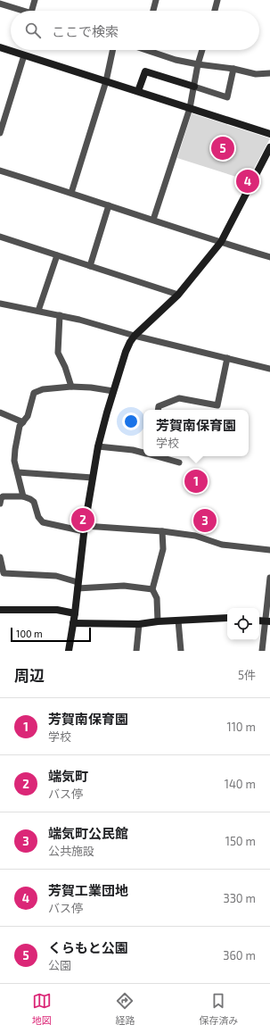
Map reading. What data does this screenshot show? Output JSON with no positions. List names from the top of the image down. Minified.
{"scale_bar":"100 m","page":{"search":"ここで検索","pins":["5","4","1","2","3"],"popup":["芳賀南保育園","学校"],"scale":"100 m","heading":["周辺","5件"],"list":[{"mark":"1","name":"芳賀南保育園","note":"学校","value":"110 m"},{"mark":"2","name":"端気町","note":"バス停","value":"140 m"},{"mark":"3","name":"端気町公民館","note":"公共施設","value":"150 m"},{"mark":"4","name":"芳賀工業団地","note":"バス停","value":"330 m"},{"mark":"5","name":"くらもと公園","note":"公園","value":"360 m"}],"nav":["地図","経路","保存済み"]}}
